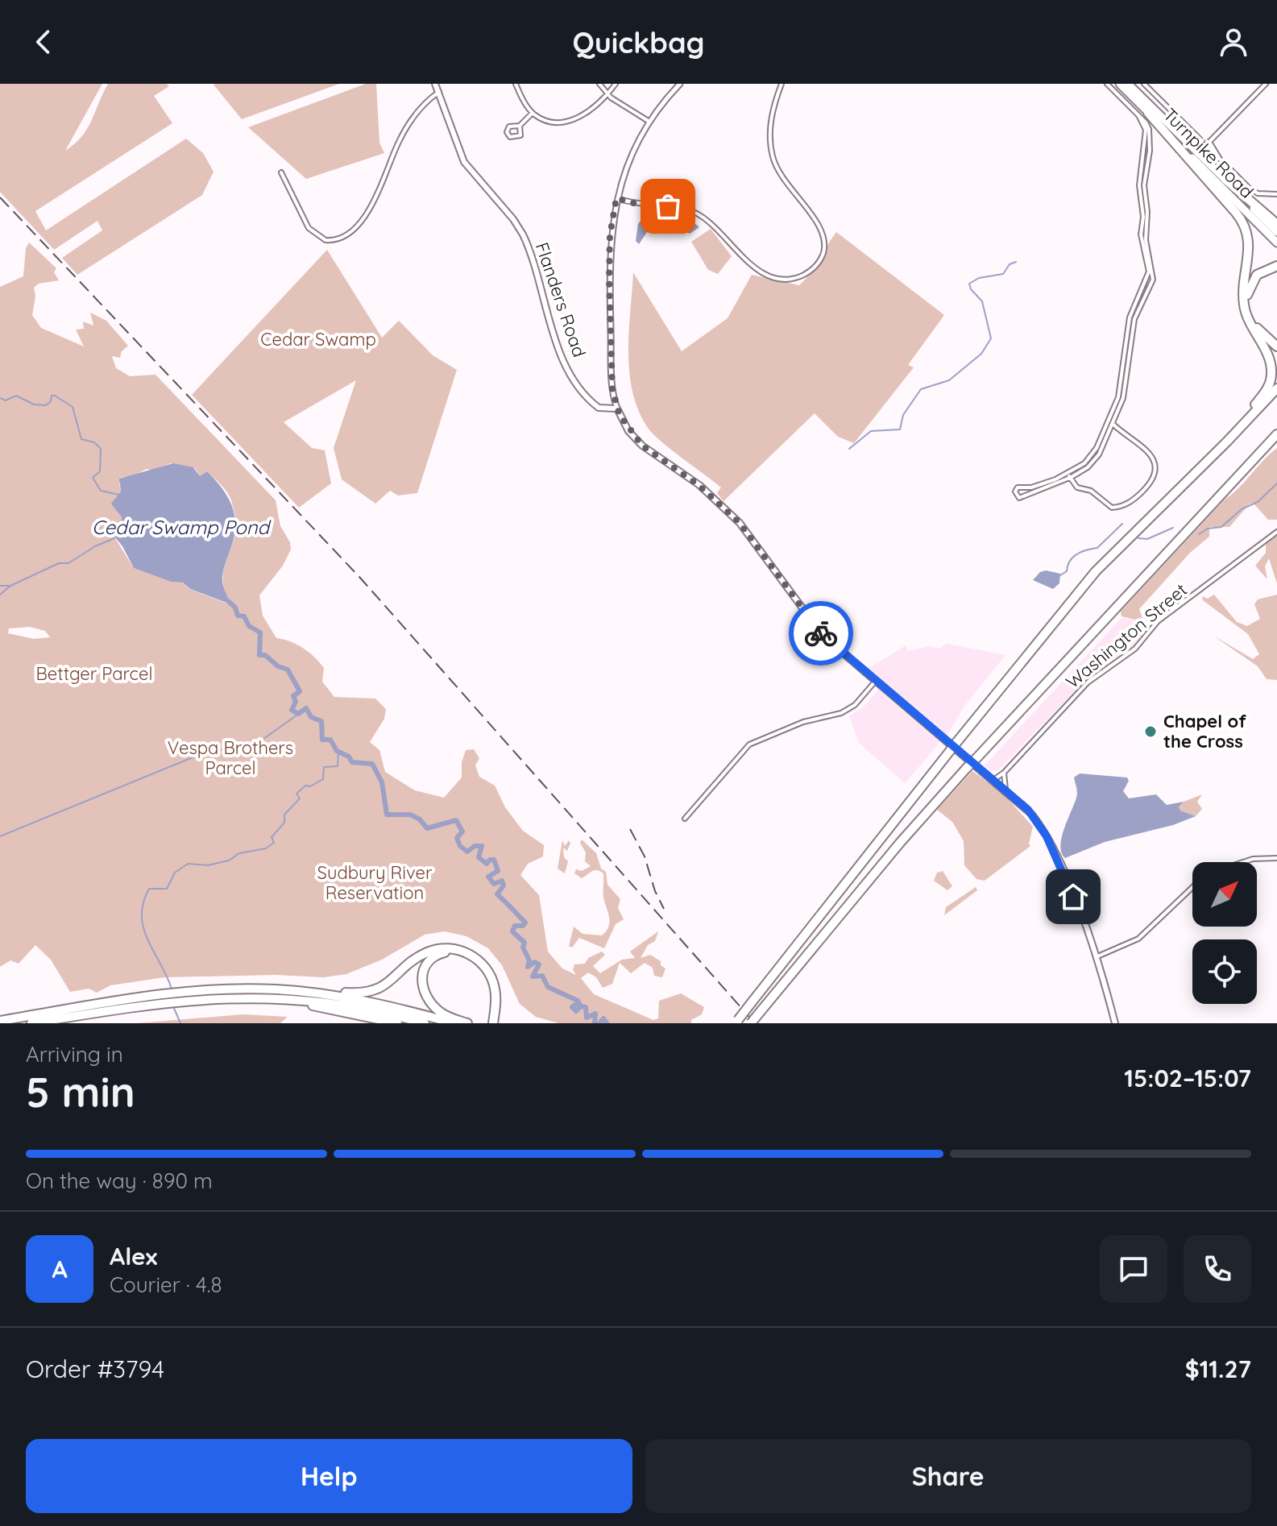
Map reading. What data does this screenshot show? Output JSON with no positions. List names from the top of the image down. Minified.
{"streets":{"highway":["Turnpike Road"],"main road":["Flanders Road"],"street":["Washington Street"]},"water":["Cedar Swamp Pond"],"parks":["Cedar Swamp","Bettger Parcel","Vespa Brothers Parcel","Sudbury River Reservation"],"places":["Chapel of the Cross"],"north":"top right","page":{"header":"Quickbag","heading":["5 min","Arriving in","15:02–15:07"],"panel":["Alex","Courier · 4.8","Order #3794","$11.27"],"bar":"On the way · 890 m","round":"A","buttons":["Help","Share"]}}
